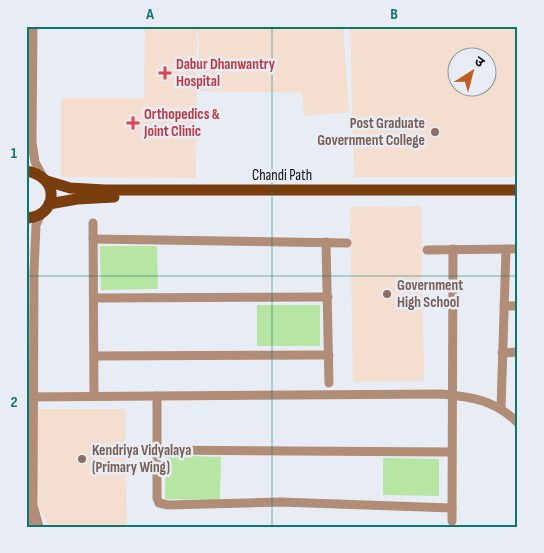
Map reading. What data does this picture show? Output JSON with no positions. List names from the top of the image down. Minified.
{"streets":{"main road":["Chandi Path"]},"places":{"health":["Dabur Dhanwantry Hospital","Orthopedics & Joint Clinic"],"other":["Post Graduate Government College","Government High School","Kendriya Vidyalaya (Primary Wing)"]},"north":"top right","grid":{"columns":["A","B"],"rows":["1","2"]}}
